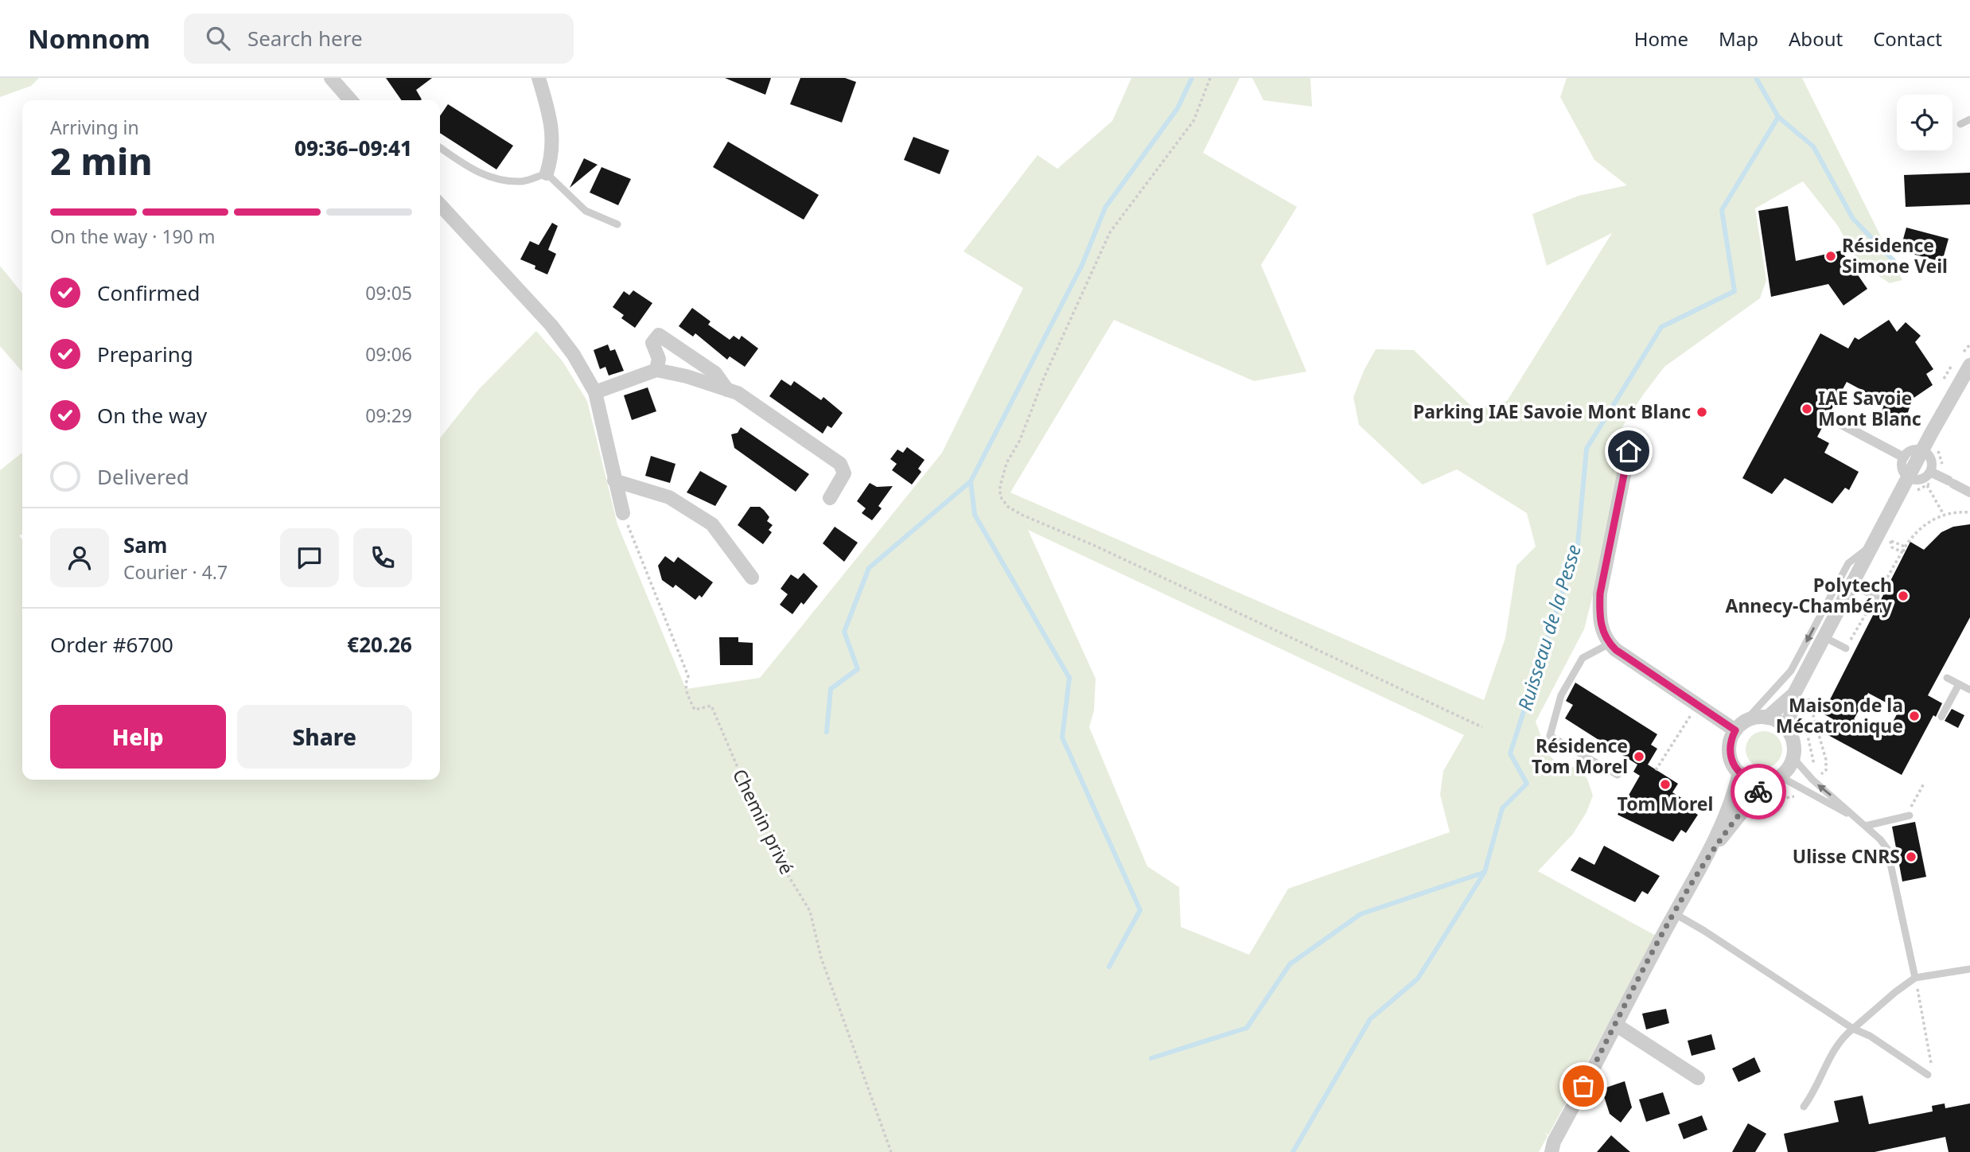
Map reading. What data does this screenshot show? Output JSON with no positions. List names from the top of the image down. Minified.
{"streets":{"path":["Chemin privé"]},"water":["Ruisseau de la Pesse"],"places":["Résidence Simone Veil","IAE Savoie Mont Blanc","Parking IAE Savoie Mont Blanc","Polytech Annecy-Chambéry","Maison de la Mécatronique","Résidence Tom Morel","Tom Morel","Ulisse CNRS"],"page":{"header":"Nomnom","search":"Search here","nav":["Home","Map","About","Contact"],"heading":["2 min","Arriving in","09:36–09:41"],"panel":["Sam","Courier · 4.7","Order #6700","€20.26"],"bar":"On the way · 190 m","list":[["Confirmed","09:05"],["Preparing","09:06"],["On the way","09:29"],"Delivered"],"buttons":["Help","Share"]}}
